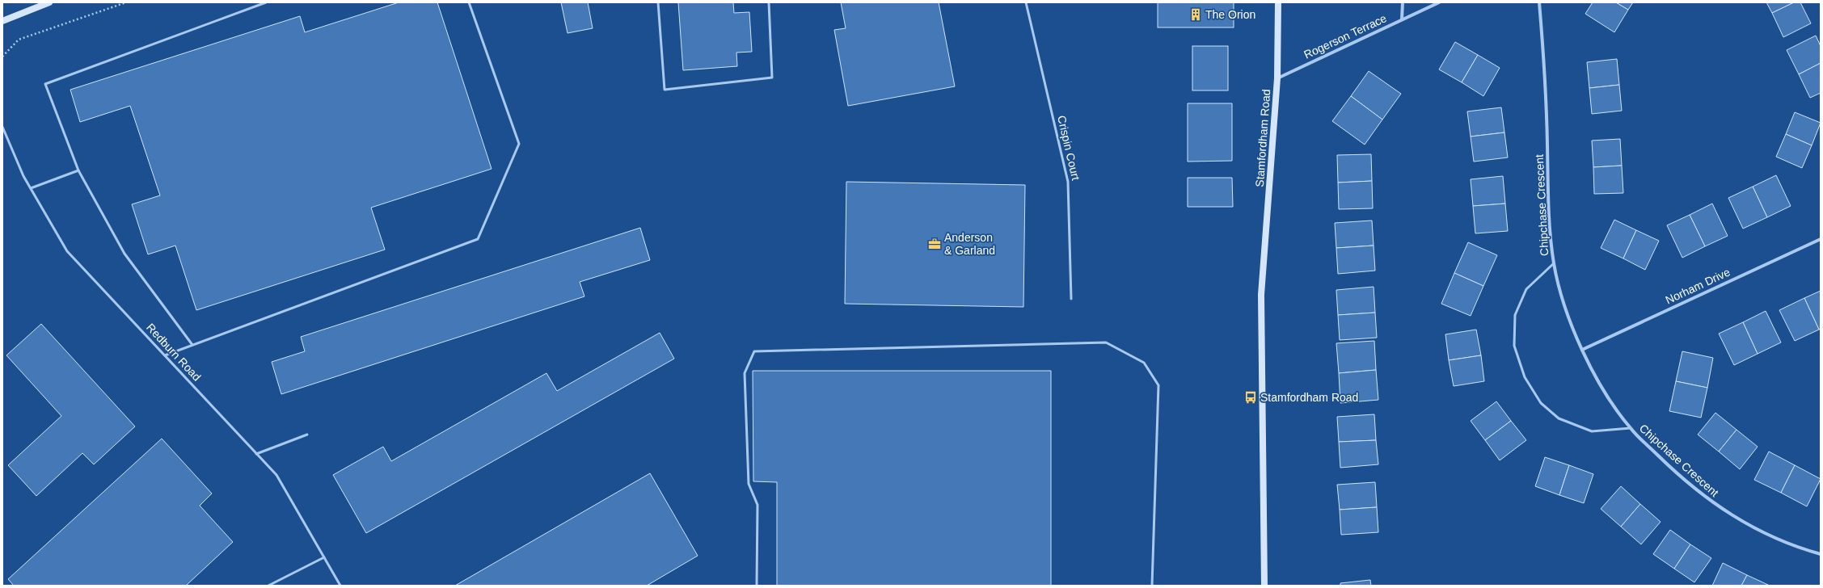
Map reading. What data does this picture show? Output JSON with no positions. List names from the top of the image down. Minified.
{"streets":{"main road":["Stamfordham Road"],"street":["Rogerson Terrace","Chipchase Crescent","Norham Drive"],"lane":["Crispin Court","Redburn Road"]},"crossings":[["Rogerson Terrace","Stamfordham Road"],["Chipchase Crescent","Norham Drive"]],"places":{"building":["The Orion"],"office":["Anderson & Garland"],"bus stop":["Stamfordham Road"]}}
